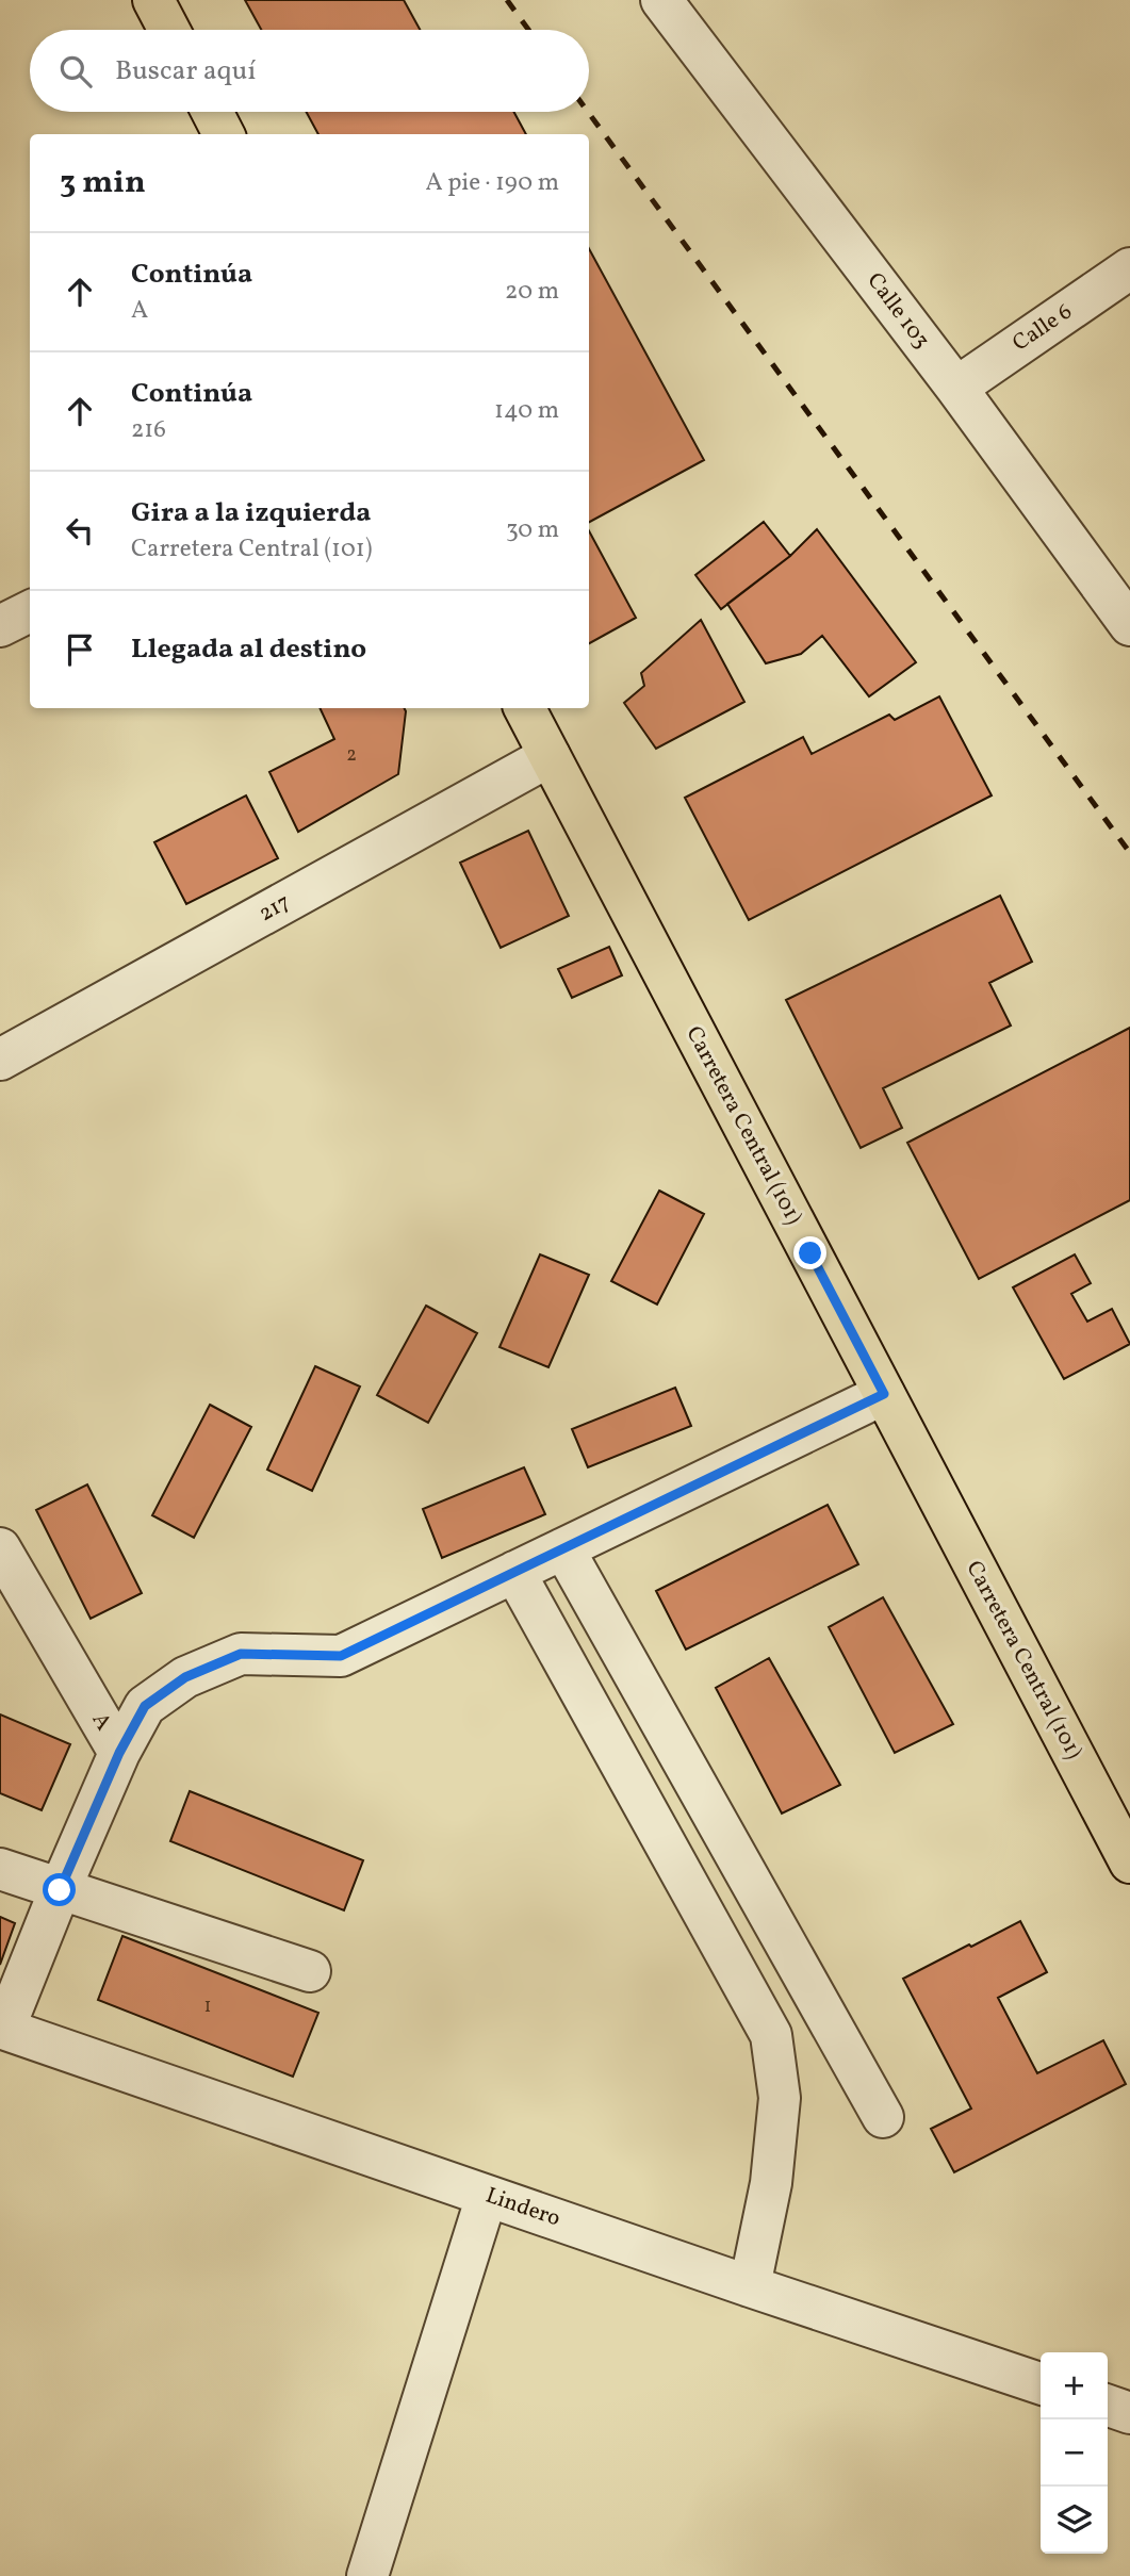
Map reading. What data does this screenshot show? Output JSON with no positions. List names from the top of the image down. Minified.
{"streets":{"main road":["Carretera Central (101)"],"street":["Calle 103","Calle 6","217","A","Lindero"]},"crossings":[["Calle 103","Calle 6"],["217","Carretera Central (101)"],["A","Lindero"]],"house_numbers":["2","1"],"page":{"search":"Buscar aquí","heading":["3 min","A pie · 190 m"],"list":[["Continúa","A","20 m"],["Continúa","216","140 m"],["Gira a la izquierda","Carretera Central (101)","30 m"],"Llegada al destino"],"map_buttons":["+","−"]}}
